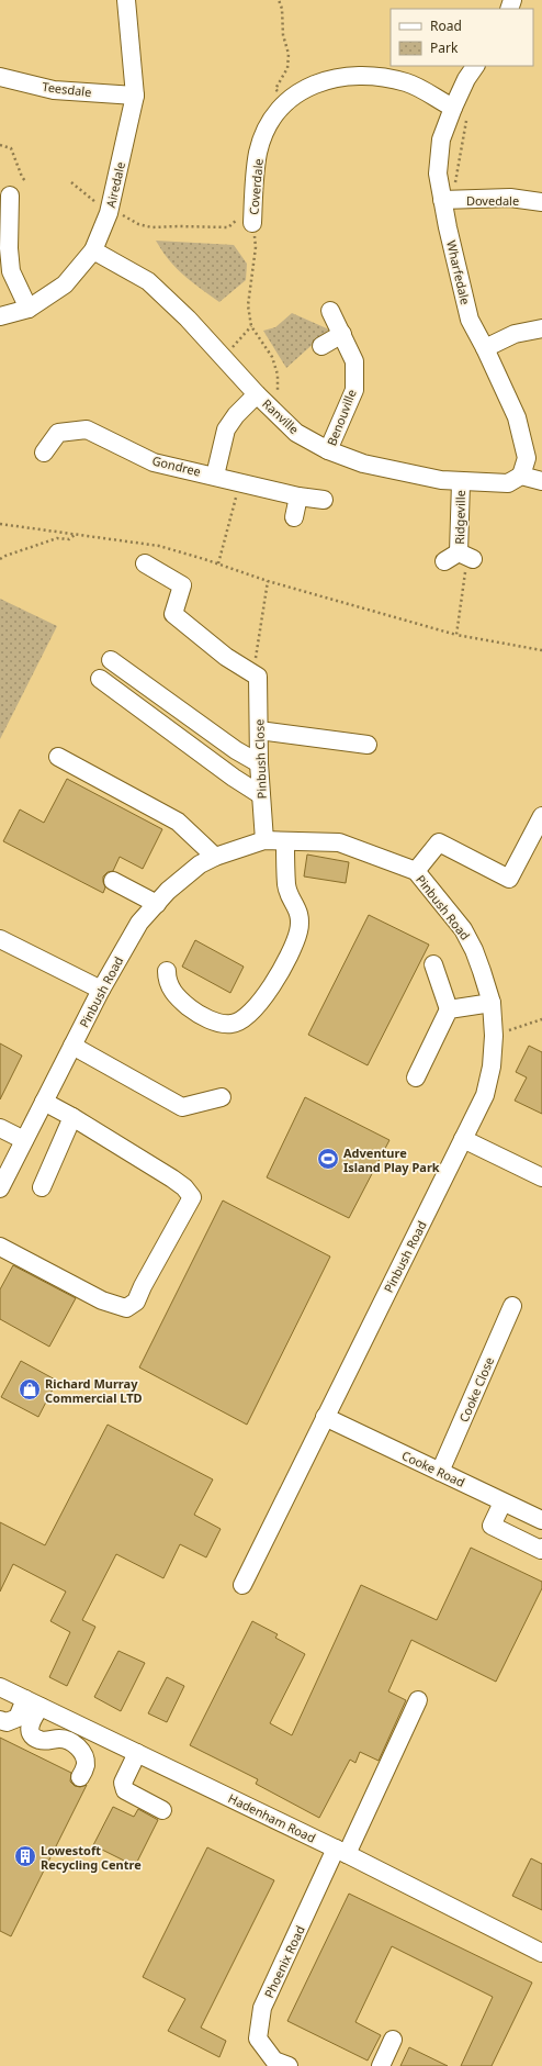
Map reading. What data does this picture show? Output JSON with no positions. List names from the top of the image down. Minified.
{"streets":{"street":["Teesdale","Airedale","Coverdale","Dovedale","Wharfedale","Ranville","Benouville","Gondree","Ridgeville","Pinbush Close","Pinbush Road","Cooke Close","Cooke Road","Hadenham Road","Phoenix Road"]},"crossings":[["Teesdale","Airedale"],["Airedale","Ranville"],["Coverdale","Wharfedale"],["Dovedale","Wharfedale"],["Wharfedale","Ranville"],["Ranville","Benouville"],["Ranville","Ridgeville"],["Pinbush Close","Pinbush Road"],["Pinbush Road","Cooke Road"],["Cooke Close","Cooke Road"],["Hadenham Road","Phoenix Road"]],"places":{"sports":["Adventure Island Play Park"],"shop":["Richard Murray Commercial LTD"],"building":["Lowestoft Recycling Centre"]},"legend":["Road","Park"]}
